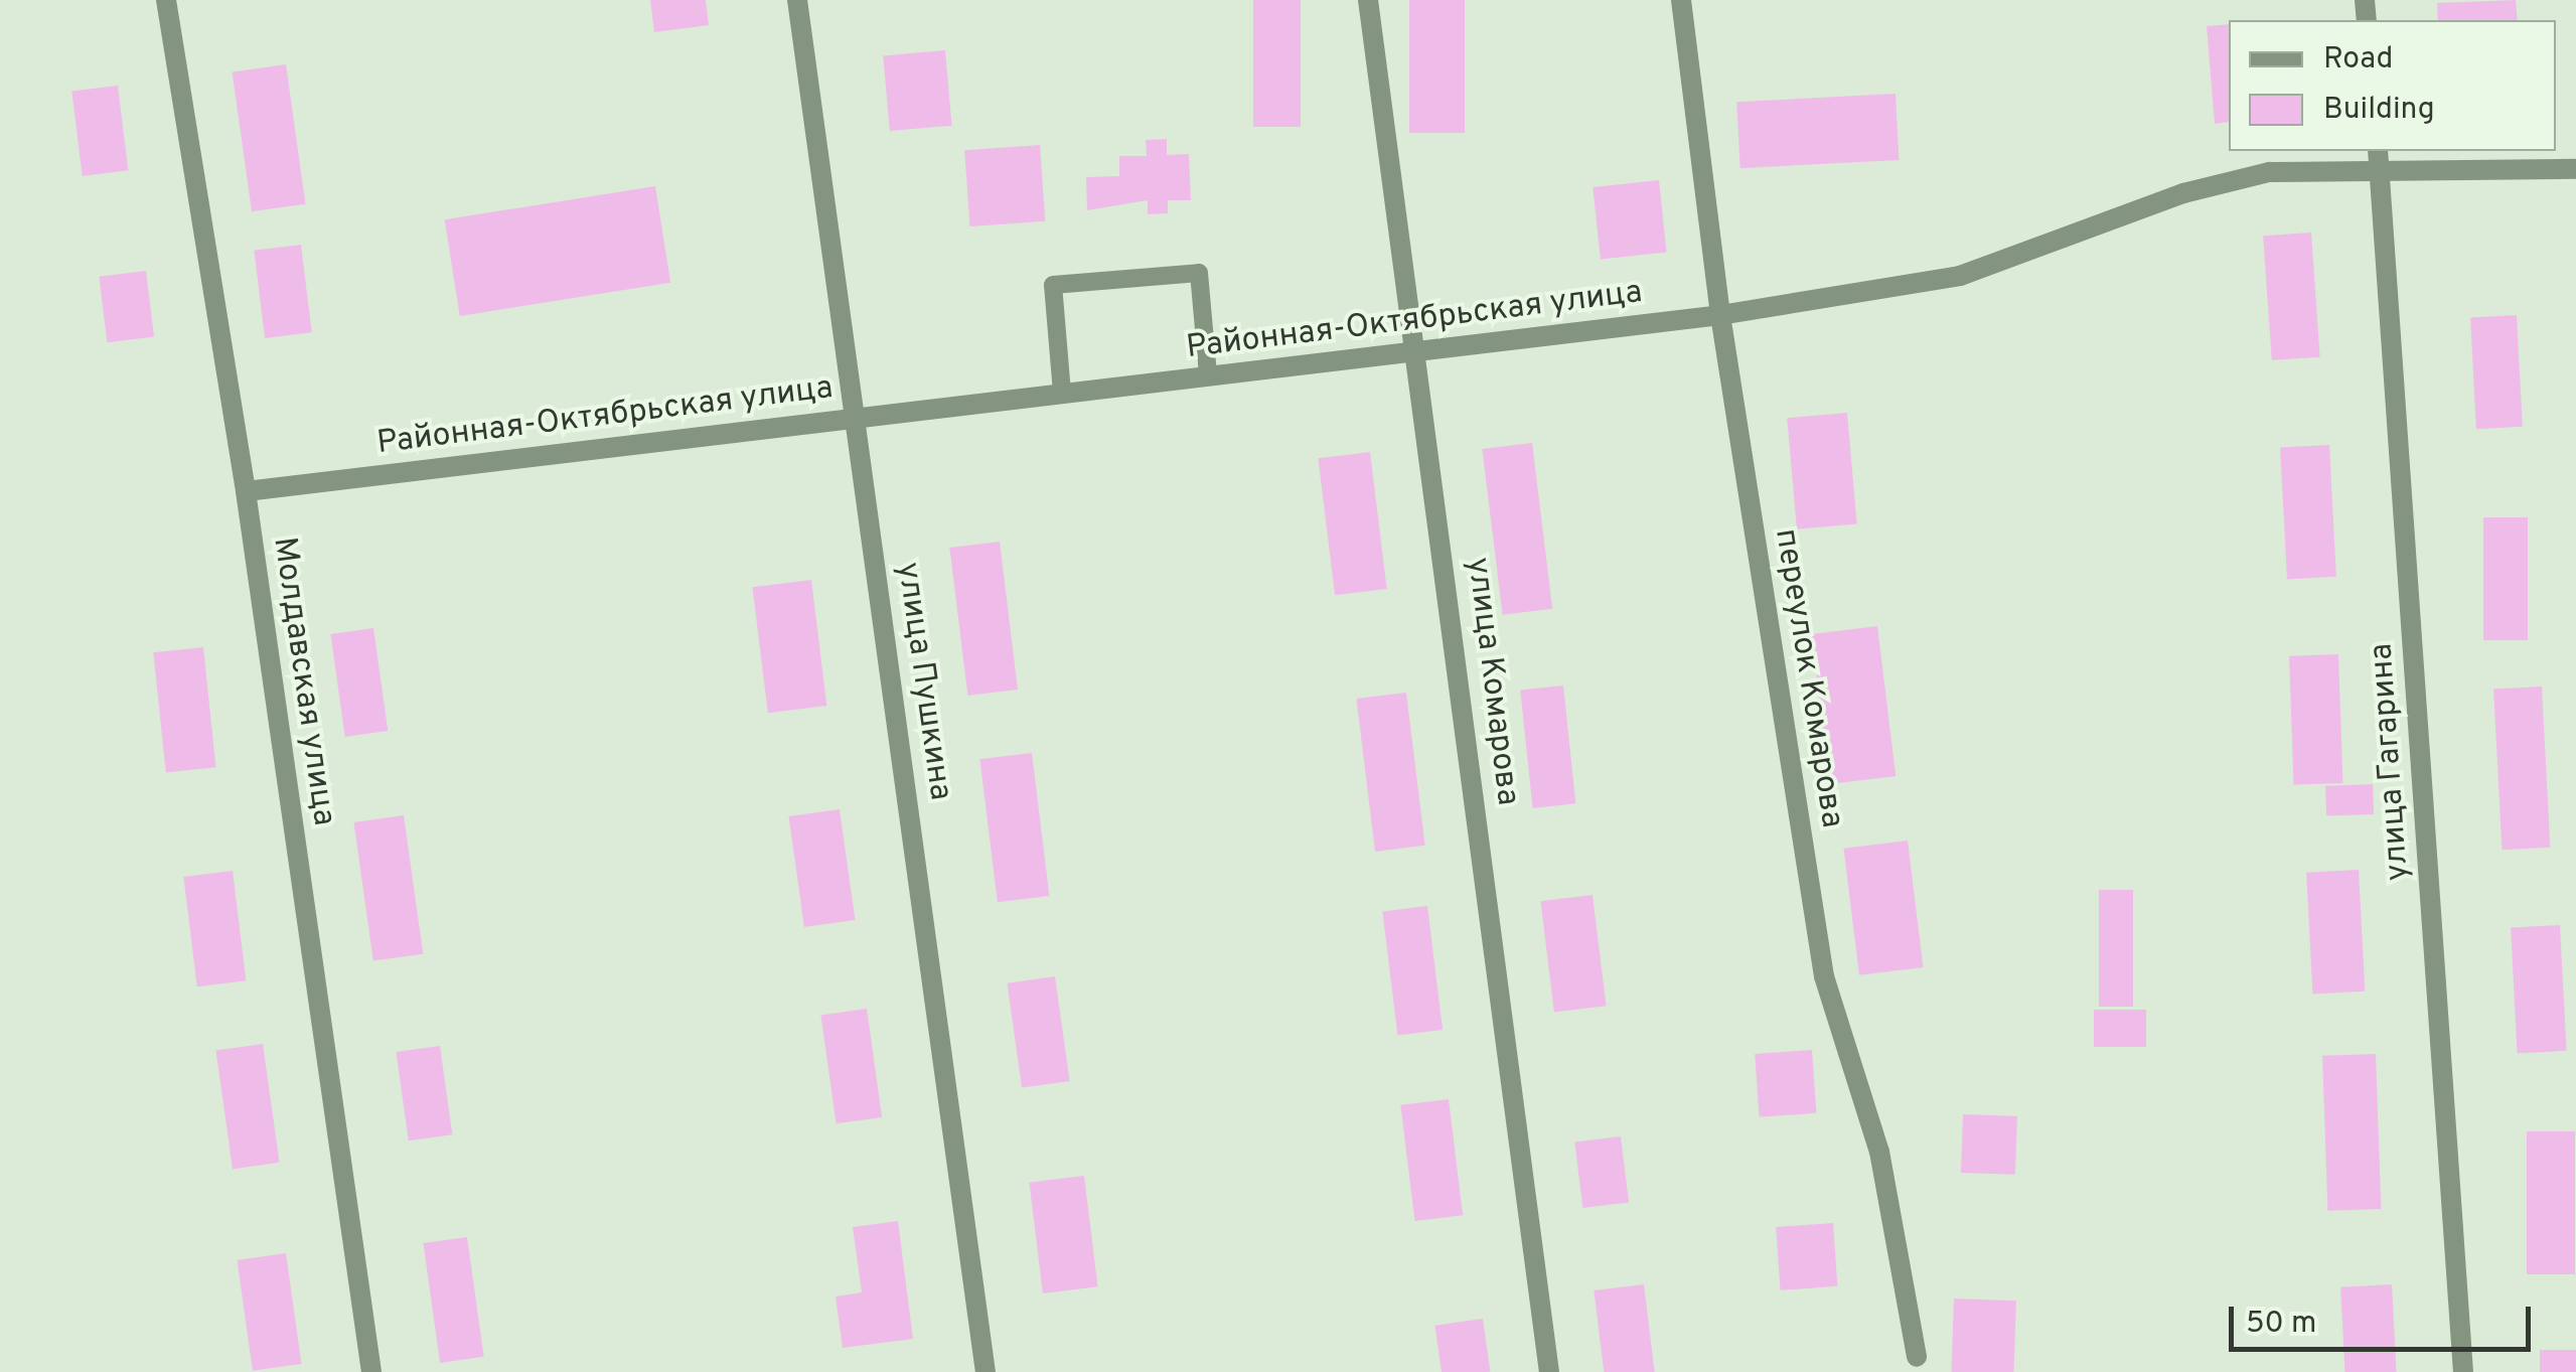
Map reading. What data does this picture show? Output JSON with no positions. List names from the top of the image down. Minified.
{"streets":{"street":["Районная-Октябрьская улица","переулок Комарова","Молдавская улица","улица Пушкина","улица Комарова","улица Гагарина"]},"crossings":[["Районная-Октябрьская улица","переулок Комарова"],["Районная-Октябрьская улица","Молдавская улица"],["Районная-Октябрьская улица","улица Пушкина"],["Районная-Октябрьская улица","улица Комарова"],["Районная-Октябрьская улица","улица Гагарина"]],"legend":["Road","Building"],"scale_bar":"50 m"}
